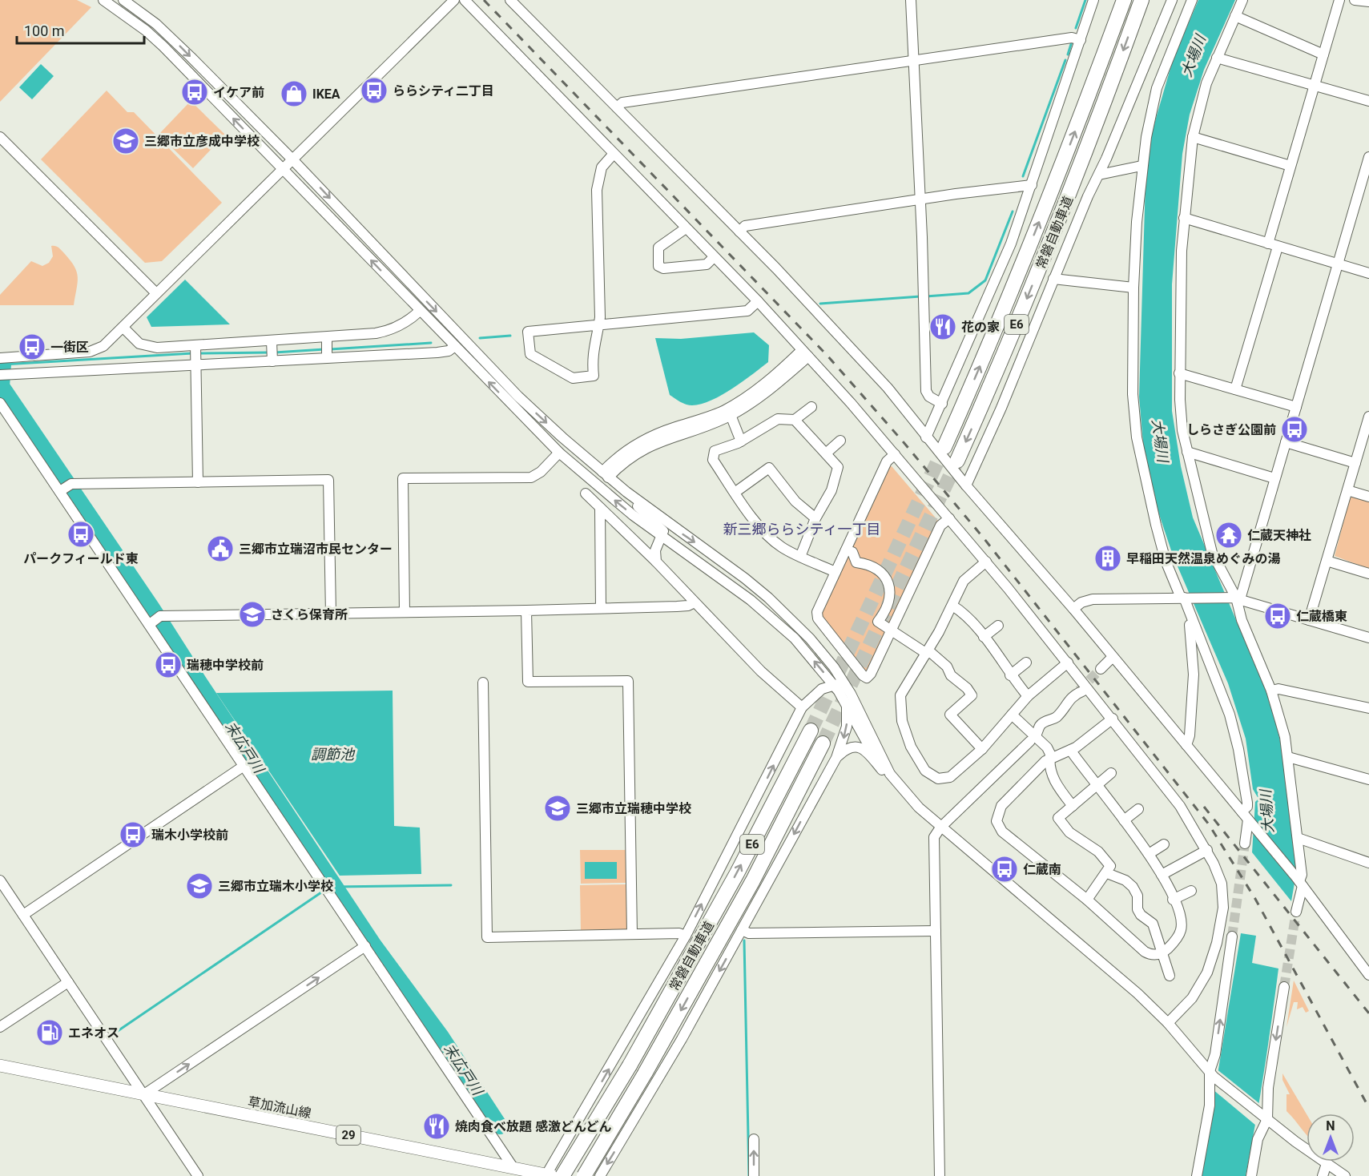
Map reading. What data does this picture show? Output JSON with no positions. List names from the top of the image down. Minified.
{"streets":{"highway":["常磐自動車道","E6"],"main road":["草加流山線","29"]},"districts":["新三郷ららシティ一丁目"],"water":["大場川","末広戸川","調節池"],"places":{"bus stop":["ららシティ二丁目","イケア前","一街区","しらさぎ公園前","パークフィールド東","仁蔵橋東","瑞穂中学校前","瑞木小学校前","仁蔵南"],"shop":["IKEA"],"school or university":["三郷市立彦成中学校","さくら保育所","三郷市立瑞穂中学校","三郷市立瑞木小学校"],"restaurant":["花の家","焼肉食べ放題 感激どんどん"],"temple":["仁蔵天神社"],"public building":["三郷市立瑞沼市民センター"],"building":["早稲田天然温泉めぐみの湯"],"fuel station":["エネオス"]},"scale_bar":"100 m","north":"top"}
